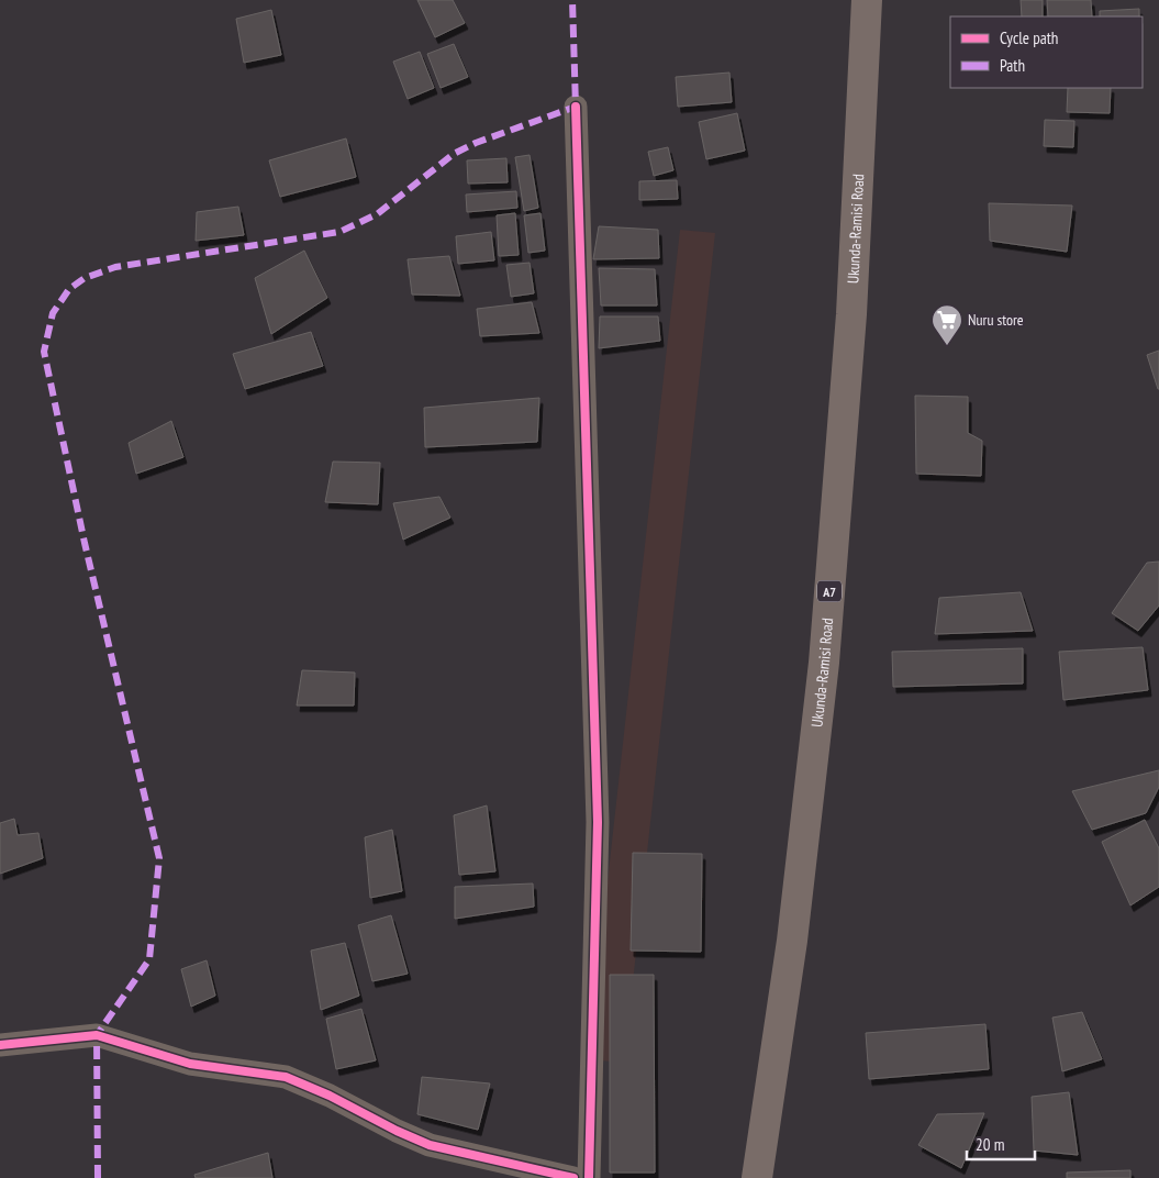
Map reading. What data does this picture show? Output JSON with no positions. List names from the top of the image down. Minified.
{"streets":{"highway":["Ukunda-Ramisi Road","A7"]},"places":{"supermarket":["Nuru store"]},"legend":["Cycle path","Path"],"scale_bar":"20 m"}
